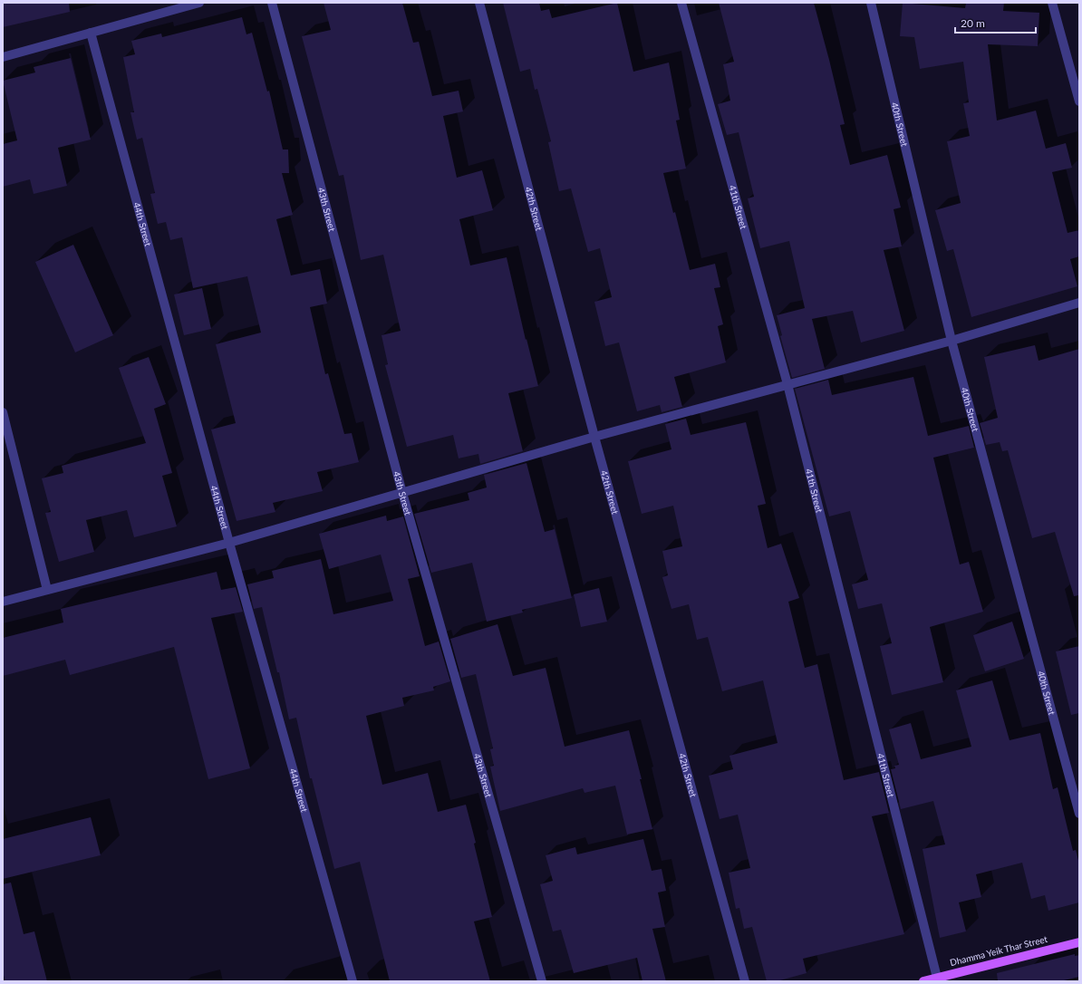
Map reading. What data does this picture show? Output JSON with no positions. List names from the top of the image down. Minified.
{"streets":{"main road":["Dhamma Yeik Thar Street"],"street":["40th Street","41th Street","43th Street","42th Street","44th Street"]},"crossings":[["41th Street","Dhamma Yeik Thar Street"]],"scale_bar":"20 m"}
